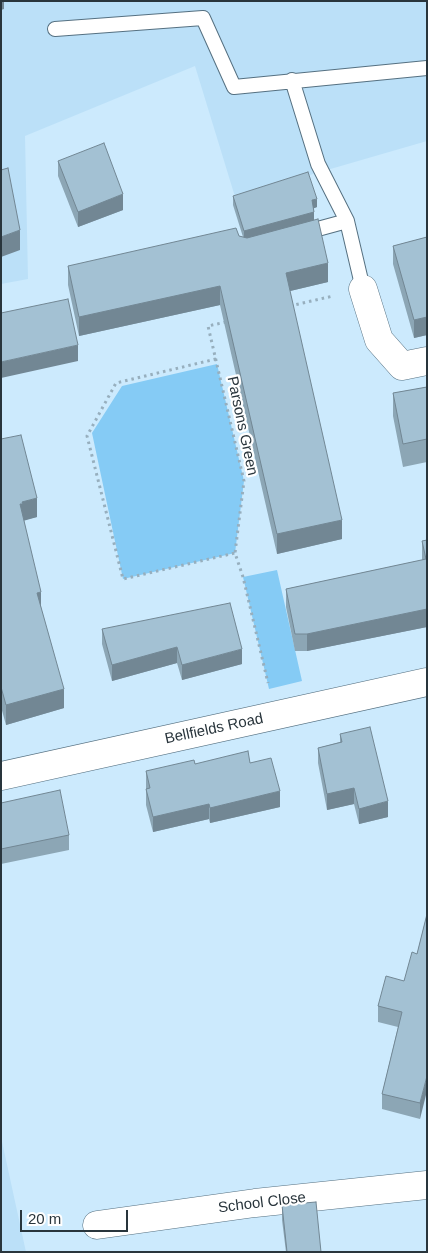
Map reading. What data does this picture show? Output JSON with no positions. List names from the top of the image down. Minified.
{"streets":{"street":["Bellfields Road","School Close"],"path":["Parsons Green"]},"crossings":[["Parsons Green","Bellfields Road"]],"scale_bar":"20 m"}
